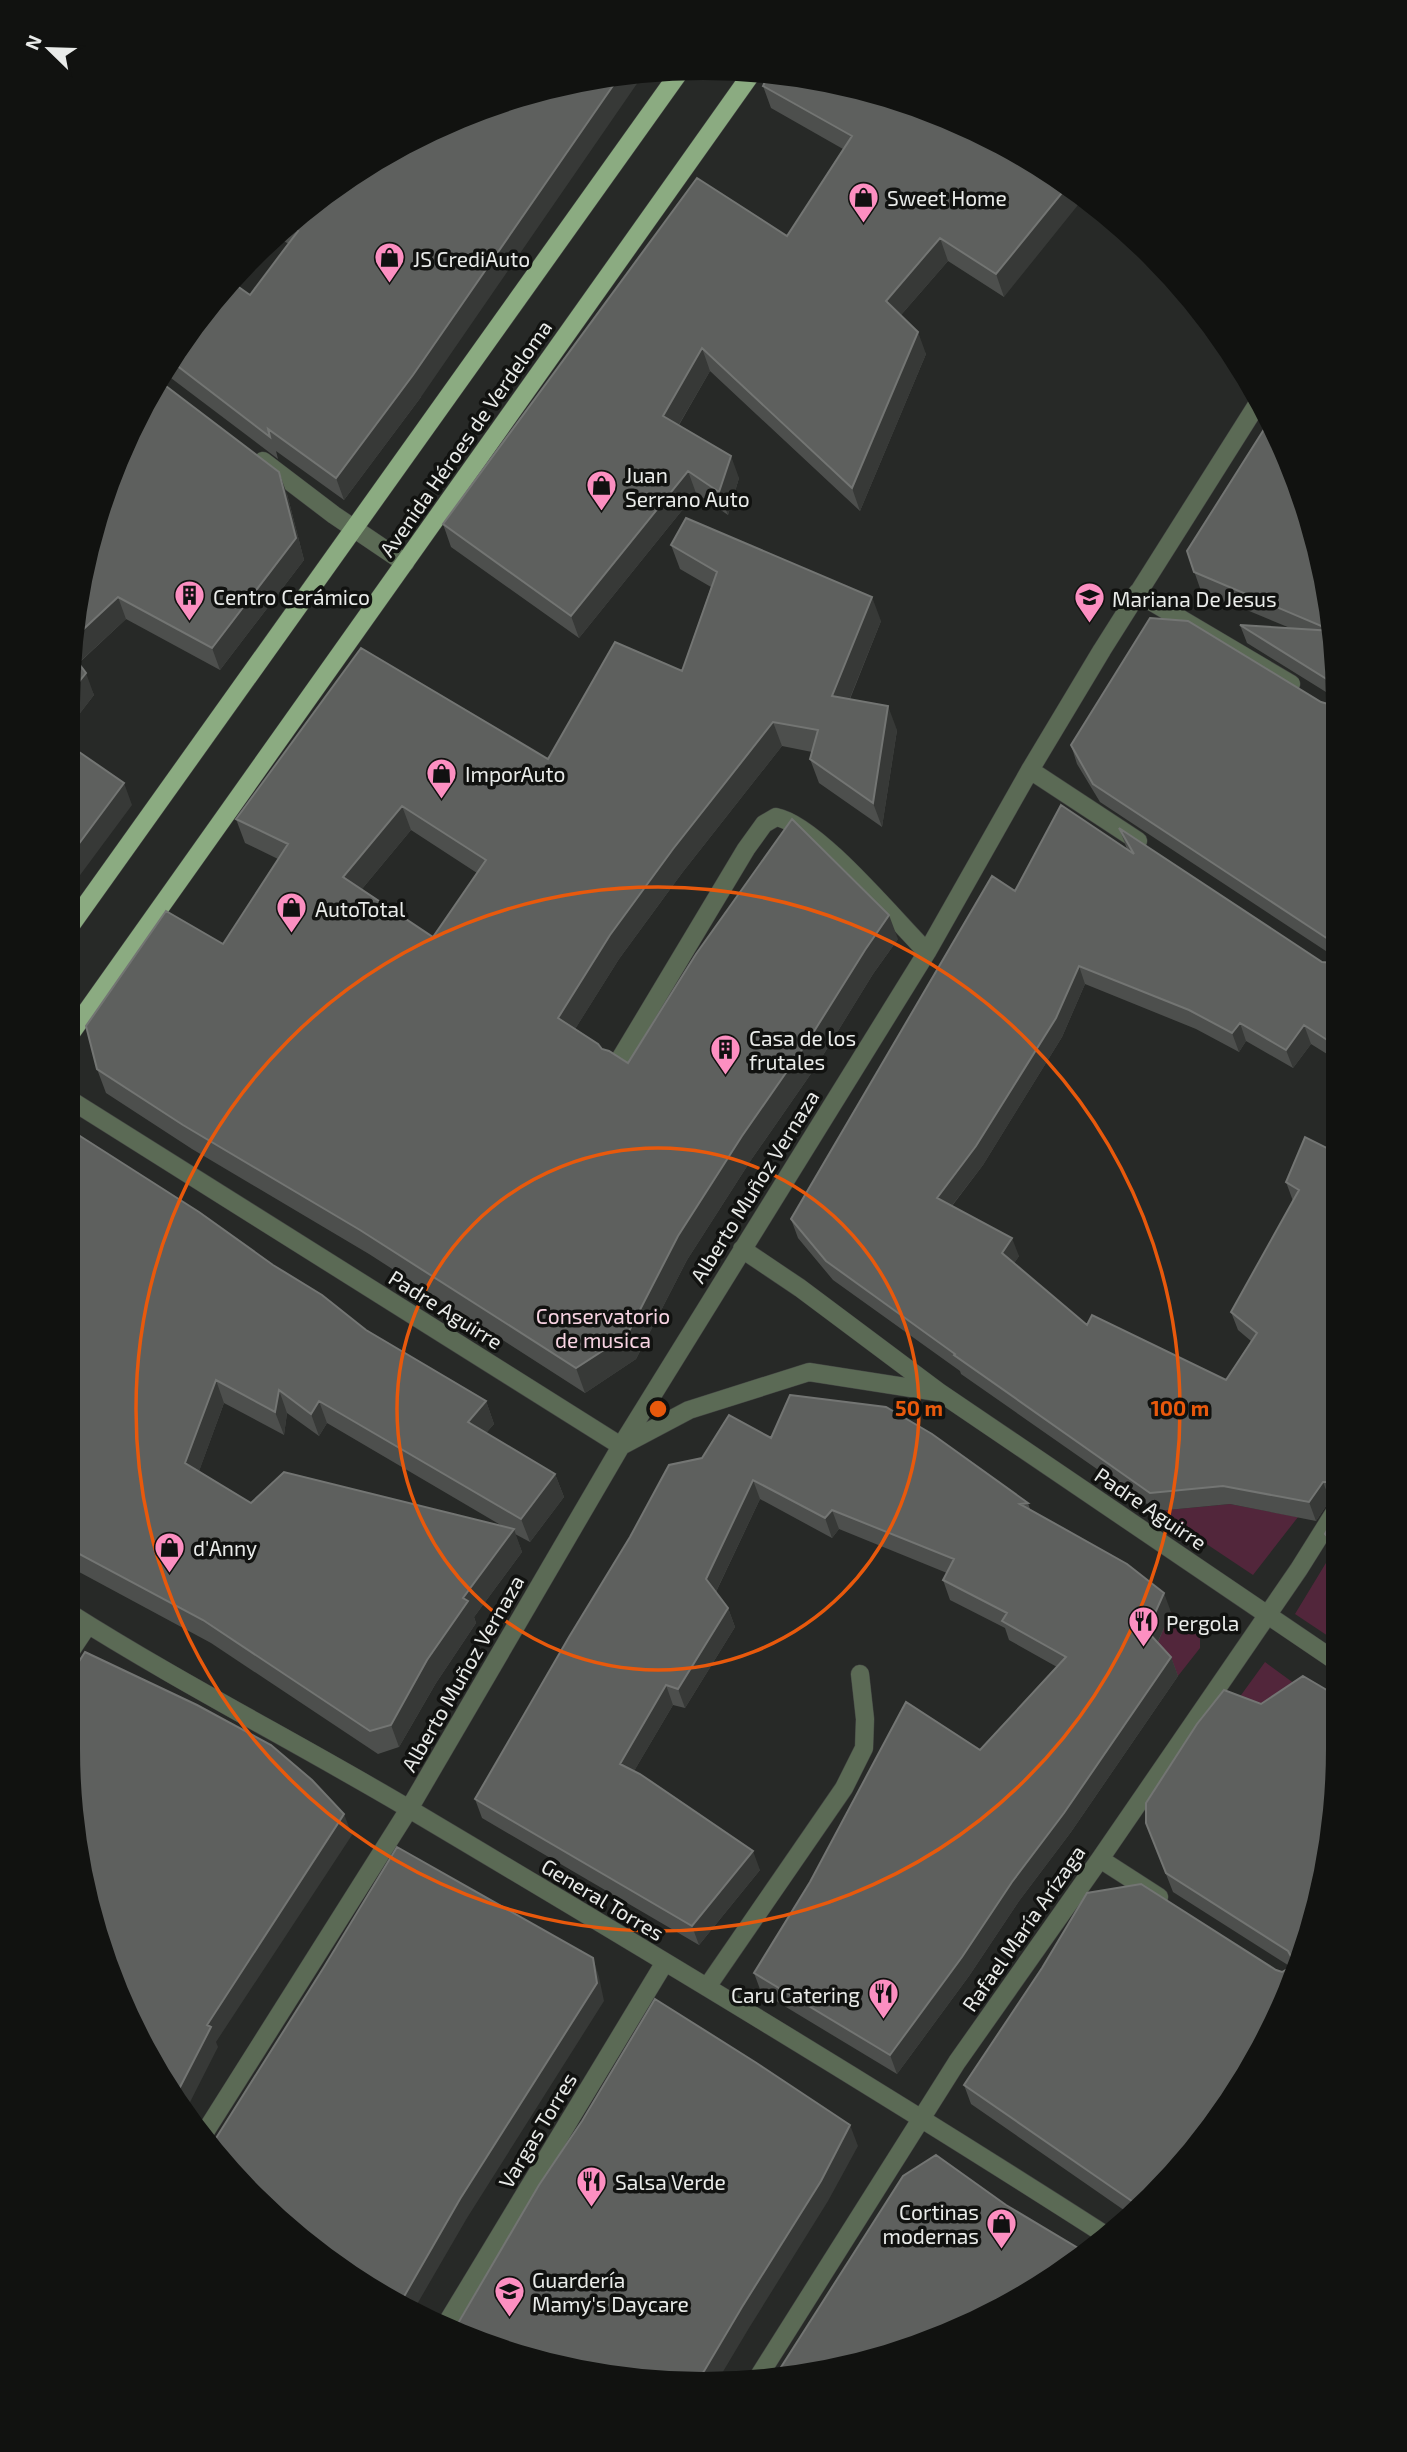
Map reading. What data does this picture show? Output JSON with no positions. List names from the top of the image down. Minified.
{"streets":{"main road":["Avenida Héroes de Verdeloma"],"street":["Alberto Muñoz Vernaza","Padre Aguirre","General Torres","Rafael María Arízaga","Vargas Torres"]},"crossings":[["Alberto Muñoz Vernaza","Padre Aguirre"],["Alberto Muñoz Vernaza","General Torres"],["Padre Aguirre","Rafael María Arízaga"],["General Torres","Rafael María Arízaga"],["General Torres","Vargas Torres"]],"parks":["Conservatorio de musica"],"places":{"shop":["Sweet Home","JS CrediAuto","Juan Serrano Auto","ImporAuto","AutoTotal","d'Anny","Cortinas modernas"],"building":["Centro Cerámico","Casa de los frutales"],"school or university":["Mariana De Jesus","Guardería Mamy's Daycare"],"restaurant":["Pergola","Caru Catering","Salsa Verde"]},"north":"top left","rings":["50 m","100 m"]}
